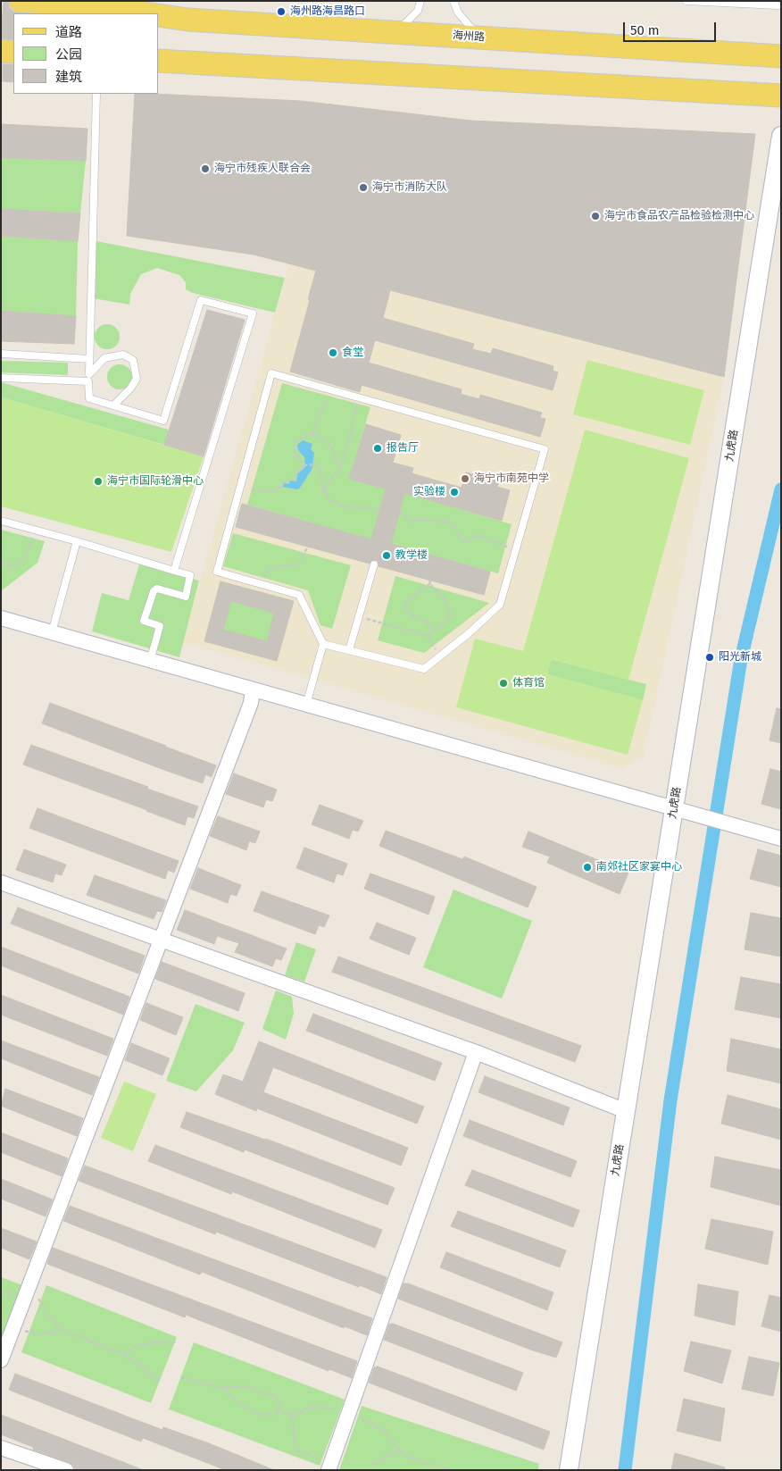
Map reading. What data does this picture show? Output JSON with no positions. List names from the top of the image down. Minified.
{"streets":{"main road":["海州路"],"street":["九虎路"]},"places":["海州路海昌路口","海宁市残疾人联合会","海宁市消防大队","海宁市食品农产品检验检测中心","食堂","报告厅","海宁市南苑中学","海宁市国际轮滑中心","实验楼","教学楼","阳光新城","体育馆","南郊社区家宴中心"],"legend":["道路","公园","建筑"],"scale_bar":"50 m"}
